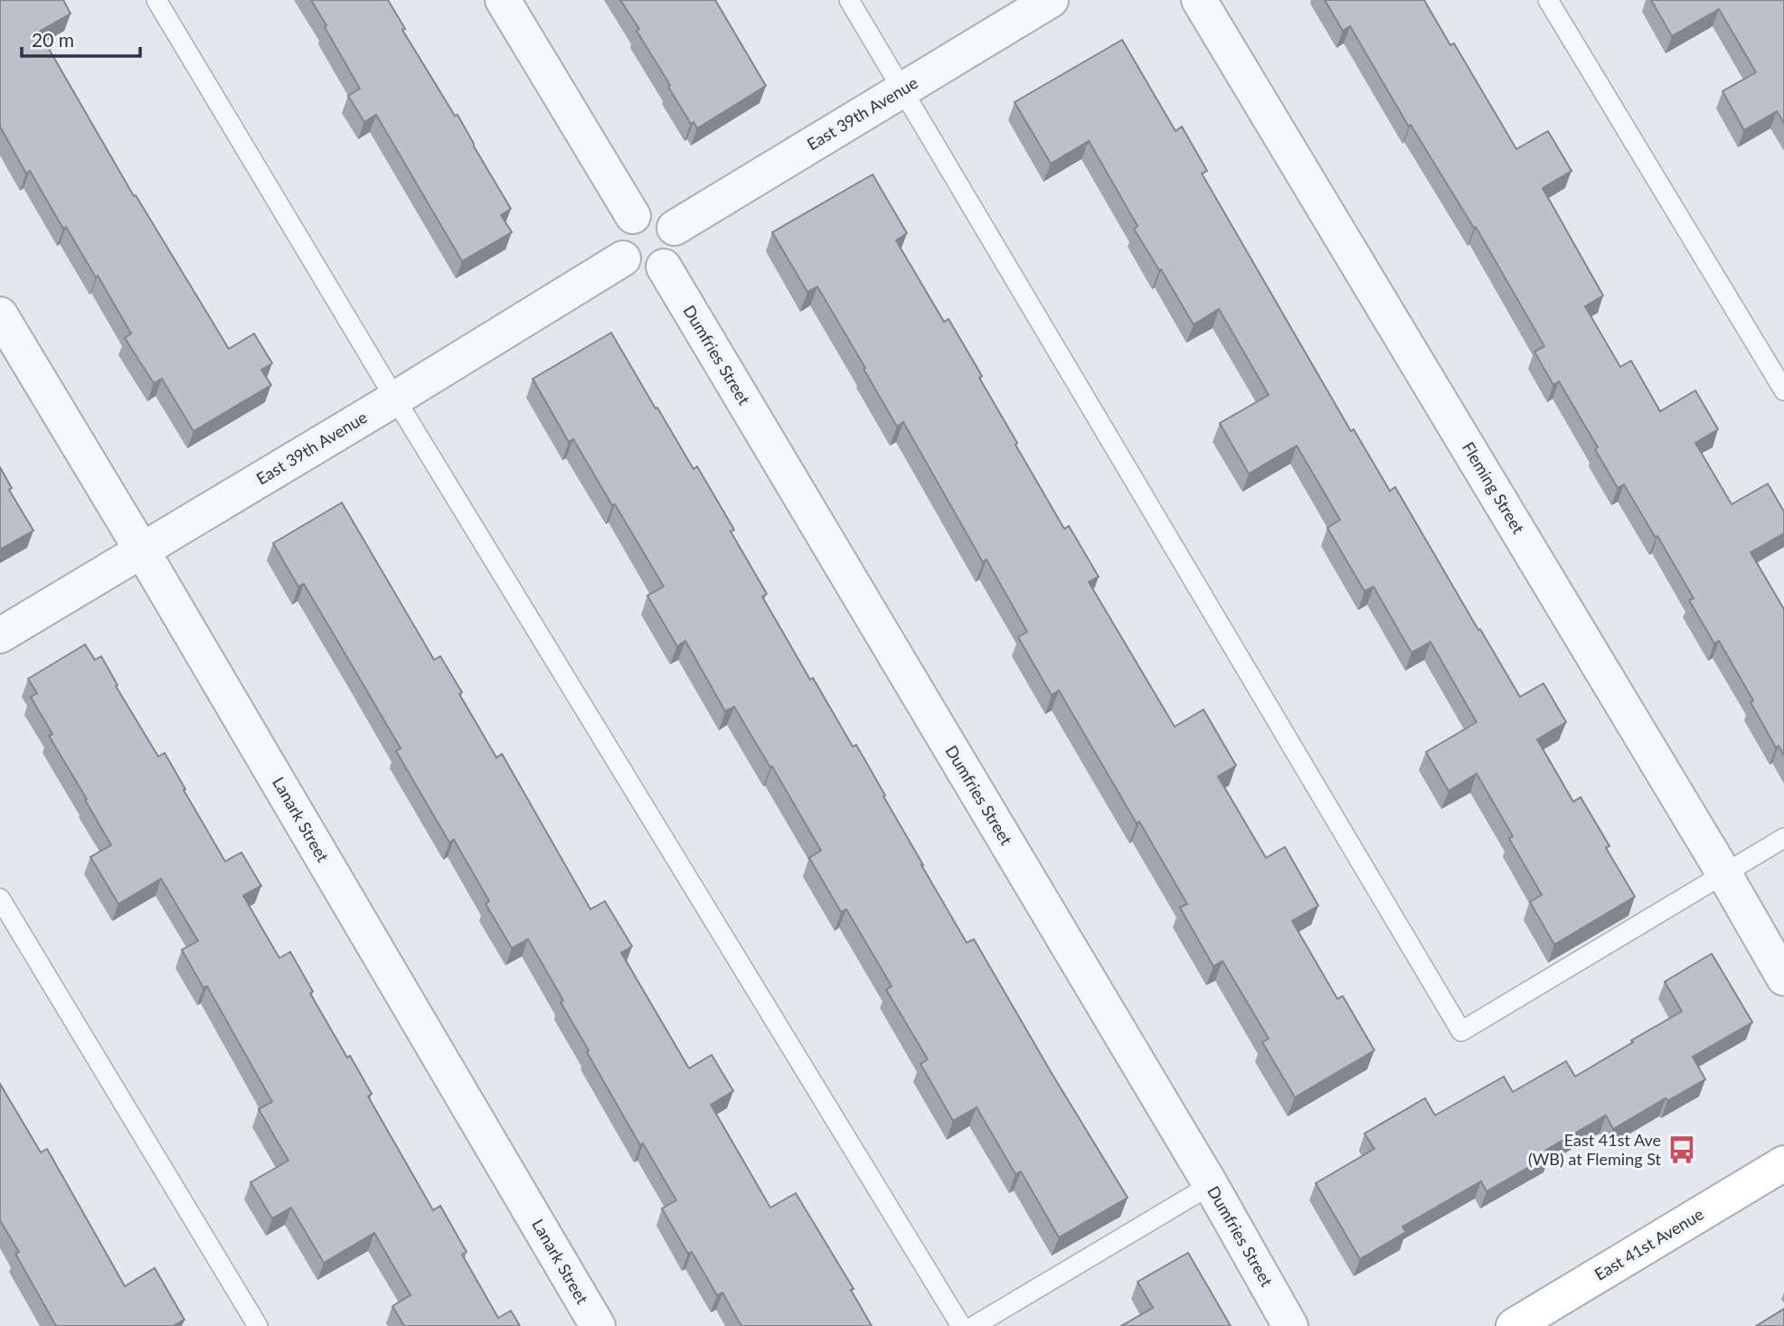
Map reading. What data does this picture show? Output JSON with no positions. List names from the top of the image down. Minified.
{"streets":{"main road":["East 41st Avenue"],"street":["East 39th Avenue","Dumfries Street","Fleming Street","Lanark Street"]},"crossings":[["East 39th Avenue","Dumfries Street"],["East 39th Avenue","Lanark Street"]],"places":{"bus stop":["East 41st Ave (WB) at Fleming St"]},"scale_bar":"20 m"}
